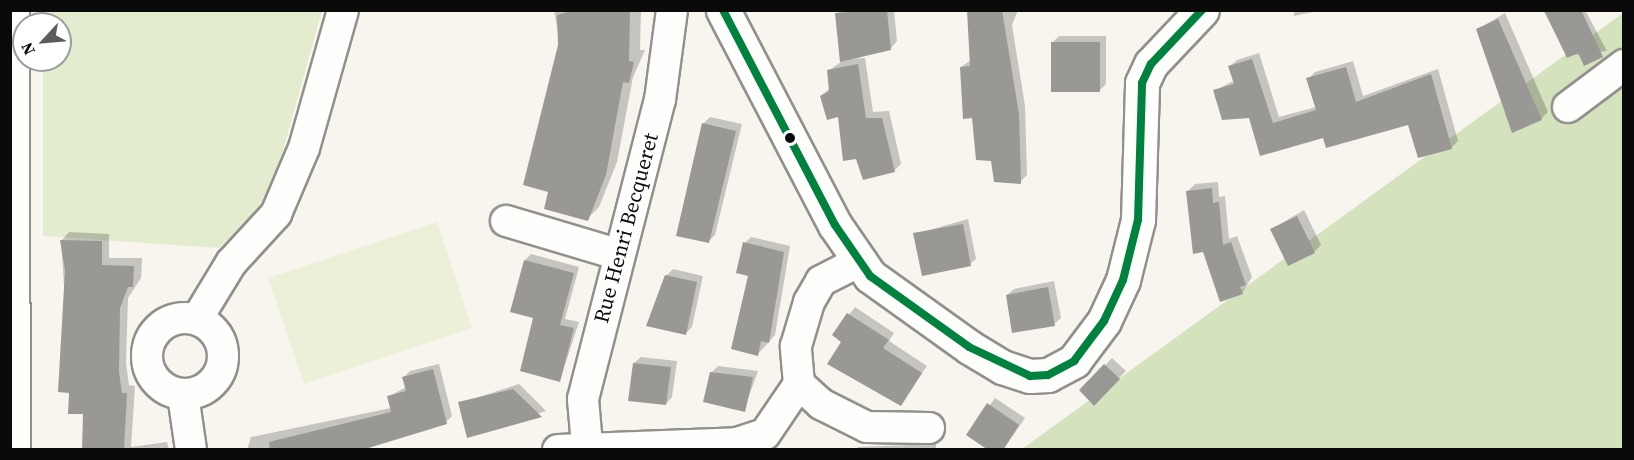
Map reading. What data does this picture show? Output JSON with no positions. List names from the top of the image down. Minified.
{"streets":{"street":["Rue Henri Becqueret"]},"north":"bottom left"}
